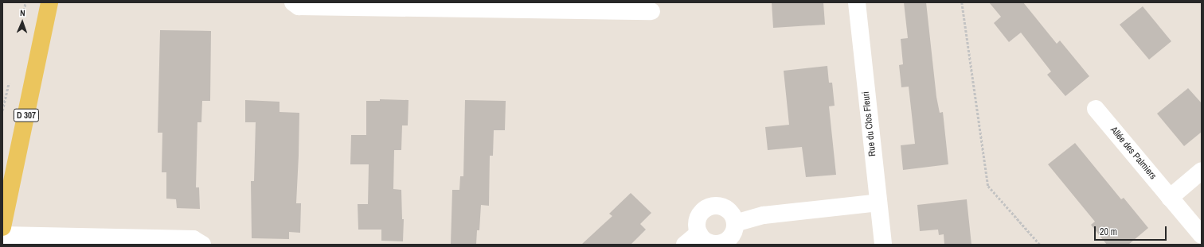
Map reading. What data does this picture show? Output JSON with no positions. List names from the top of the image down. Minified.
{"streets":{"main road":["D 307"],"street":["Rue du Clos Fleuri","Allée des Palmiers"]},"scale_bar":"20 m","north":"top"}
